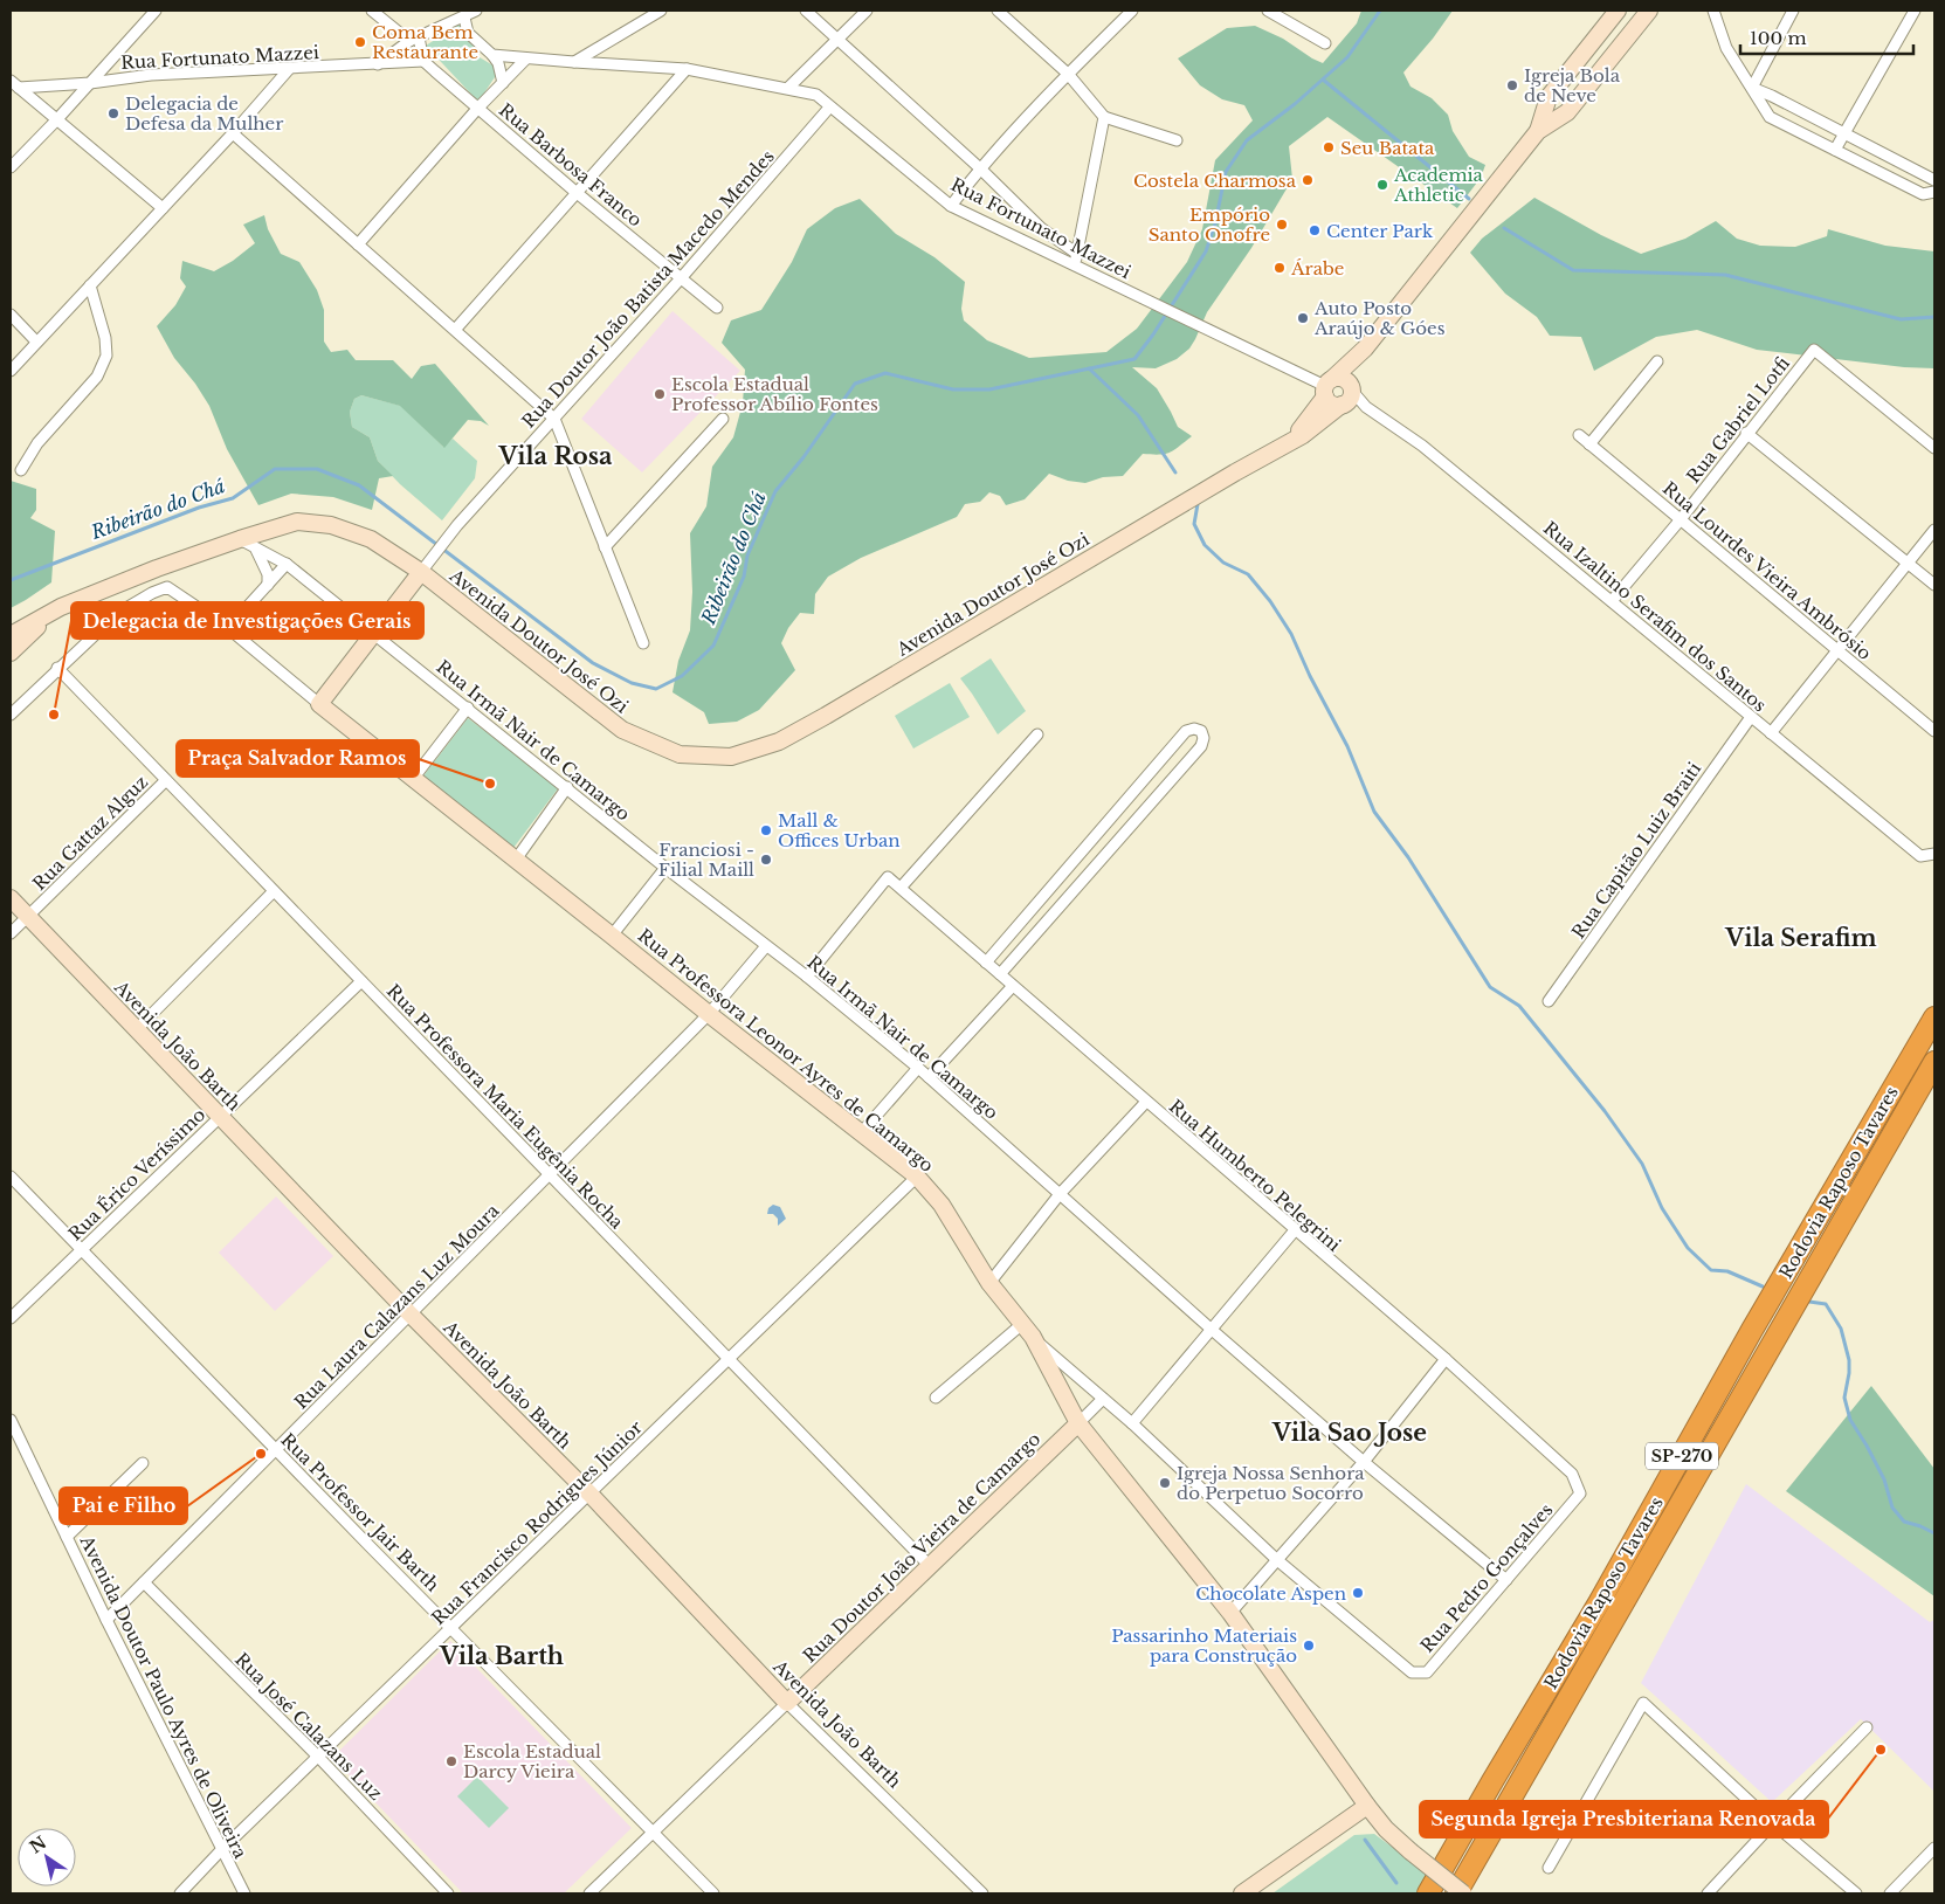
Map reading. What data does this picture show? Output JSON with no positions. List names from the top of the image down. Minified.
{"streets":{"highway":["Rodovia Raposo Tavares","SP-270"],"main road":["Avenida Doutor José Ozi","Avenida João Barth","Rua Professora Leonor Ayres de Camargo","Rua Doutor João Vieira de Camargo"],"street":["Rua Fortunato Mazzei","Rua Barbosa Franco","Rua Doutor João Batista Macedo Mendes","Rua Gabriel Lotfi","Rua Lourdes Vieira Ambrósio","Rua Izaltino Serafim dos Santos","Rua Irmã Nair de Camargo","Rua Gattaz Alguz","Rua Capitão Luiz Braiti","Rua Professora Maria Eugênia Rocha","Rua Érico Veríssimo","Rua Humberto Pelegrini","Rua Laura Calazans Luz Moura","Rua Professor Jair Barth","Rua Francisco Rodrigues Júnior","Rua Pedro Gonçalves","Avenida Doutor Paulo Ayres de Oliveira","Rua José Calazans Luz"]},"crossings":[["Rua Fortunato Mazzei","Rua Barbosa Franco"],["Rua Fortunato Mazzei","Rua Doutor João Batista Macedo Mendes"],["Rua Fortunato Mazzei","Avenida Doutor José Ozi"],["Rua Fortunato Mazzei","Rua Izaltino Serafim dos Santos"],["Rua Barbosa Franco","Rua Doutor João Batista Macedo Mendes"],["Rua Doutor João Batista Macedo Mendes","Avenida Doutor José Ozi"],["Rua Gabriel Lotfi","Rua Lourdes Vieira Ambrósio"],["Rua Gabriel Lotfi","Rua Izaltino Serafim dos Santos"],["Avenida Doutor José Ozi","Rua Izaltino Serafim dos Santos"],["Avenida Doutor José Ozi","Rua Irmã Nair de Camargo"],["Rua Izaltino Serafim dos Santos","Rua Capitão Luiz Braiti"],["Rua Irmã Nair de Camargo","Rua Laura Calazans Luz Moura"],["Rua Irmã Nair de Camargo","Rua Pedro Gonçalves"],["Rua Gattaz Alguz","Avenida João Barth"],["Rua Gattaz Alguz","Rua Professora Maria Eugênia Rocha"],["Avenida João Barth","Rua Érico Veríssimo"],["Avenida João Barth","Rua Laura Calazans Luz Moura"],["Avenida João Barth","Rua Francisco Rodrigues Júnior"],["Avenida João Barth","Rua Doutor João Vieira de Camargo"],["Rua Professora Leonor Ayres de Camargo","Rua Professora Maria Eugênia Rocha"],["Rua Professora Leonor Ayres de Camargo","Rua Laura Calazans Luz Moura"],["Rua Professora Leonor Ayres de Camargo","Rua Francisco Rodrigues Júnior"],["Rua Professora Leonor Ayres de Camargo","Rua Doutor João Vieira de Camargo"],["Rua Professora Maria Eugênia Rocha","Rua Érico Veríssimo"],["Rua Professora Maria Eugênia Rocha","Rua Laura Calazans Luz Moura"],["Rua Professora Maria Eugênia Rocha","Rua Francisco Rodrigues Júnior"],["Rua Professora Maria Eugênia Rocha","Rua Doutor João Vieira de Camargo"],["Rua Érico Veríssimo","Rua Professor Jair Barth"],["Rua Humberto Pelegrini","Rua Pedro Gonçalves"],["Rua Laura Calazans Luz Moura","Rua Professor Jair Barth"],["Rua Laura Calazans Luz Moura","Avenida Doutor Paulo Ayres de Oliveira"],["Rua Laura Calazans Luz Moura","Rua José Calazans Luz"],["Rua Professor Jair Barth","Rua Francisco Rodrigues Júnior"],["Rua Professor Jair Barth","Rua Doutor João Vieira de Camargo"],["Rua Francisco Rodrigues Júnior","Avenida Doutor Paulo Ayres de Oliveira"],["Rua Francisco Rodrigues Júnior","Rua José Calazans Luz"]],"districts":["Vila Rosa","Vila Serafim","Vila Sao Jose","Vila Barth"],"water":["Ribeirão do Chá"],"places":["Coma Bem Restaurante","Igreja Bola de Neve","Delegacia de Defesa da Mulher","Seu Batata","Costela Charmosa","Academia Athletic","Empório Santo Onofre","Center Park","Árabe","Auto Posto Araújo & Góes","Escola Estadual Professor Abílio Fontes","Delegacia de Investigações Gerais","Praça Salvador Ramos","Mall & Offices Urban","Franciosi - Filial Maill","Pai e Filho","Igreja Nossa Senhora do Perpetuo Socorro","Chocolate Aspen","Passarinho Materiais para Construção","Segunda Igreja Presbiteriana Renovada","Escola Estadual Darcy Vieira"],"scale_bar":"100 m","north":"top left"}
